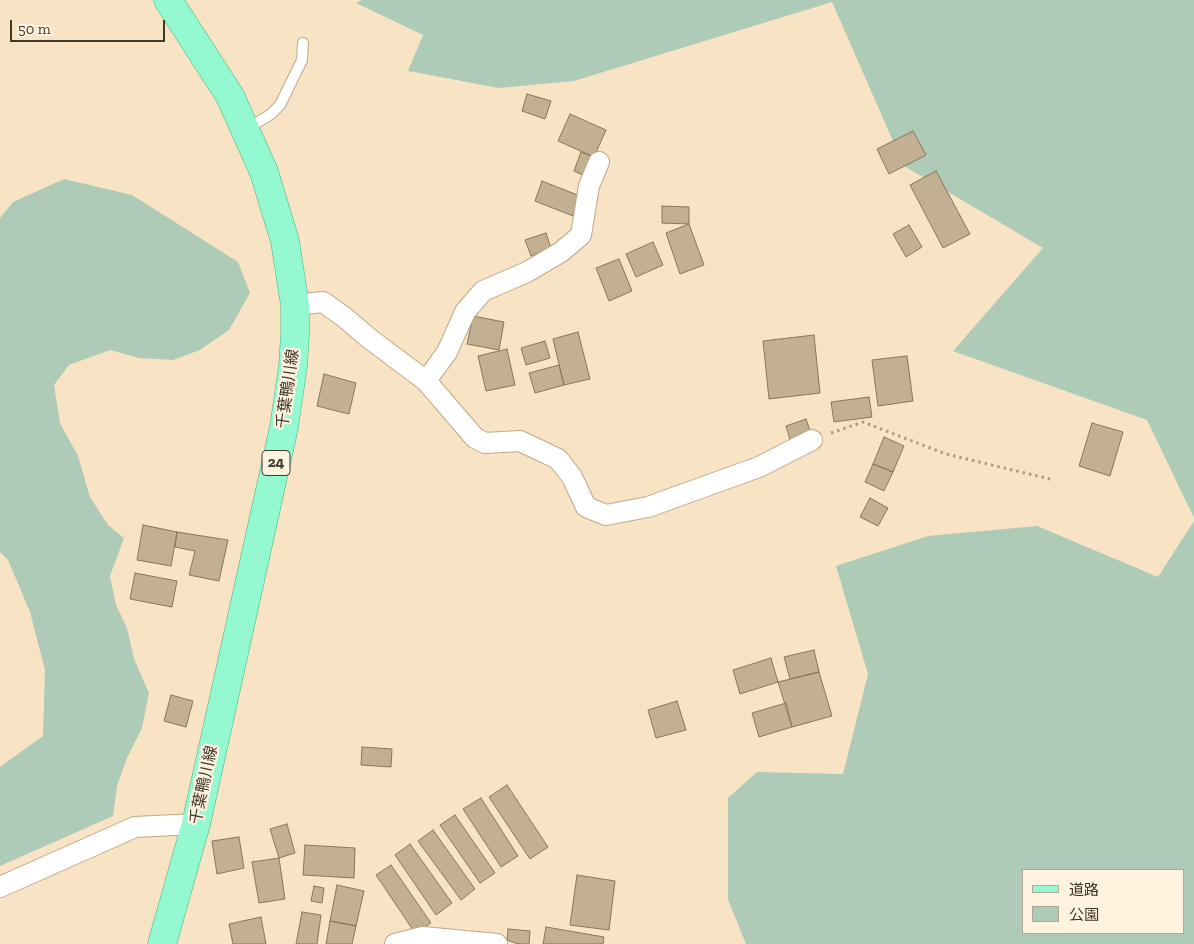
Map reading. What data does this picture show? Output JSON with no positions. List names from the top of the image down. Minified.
{"streets":{"main road":["千葉鴨川線","24"]},"legend":["道路","公園"],"scale_bar":"50 m"}
